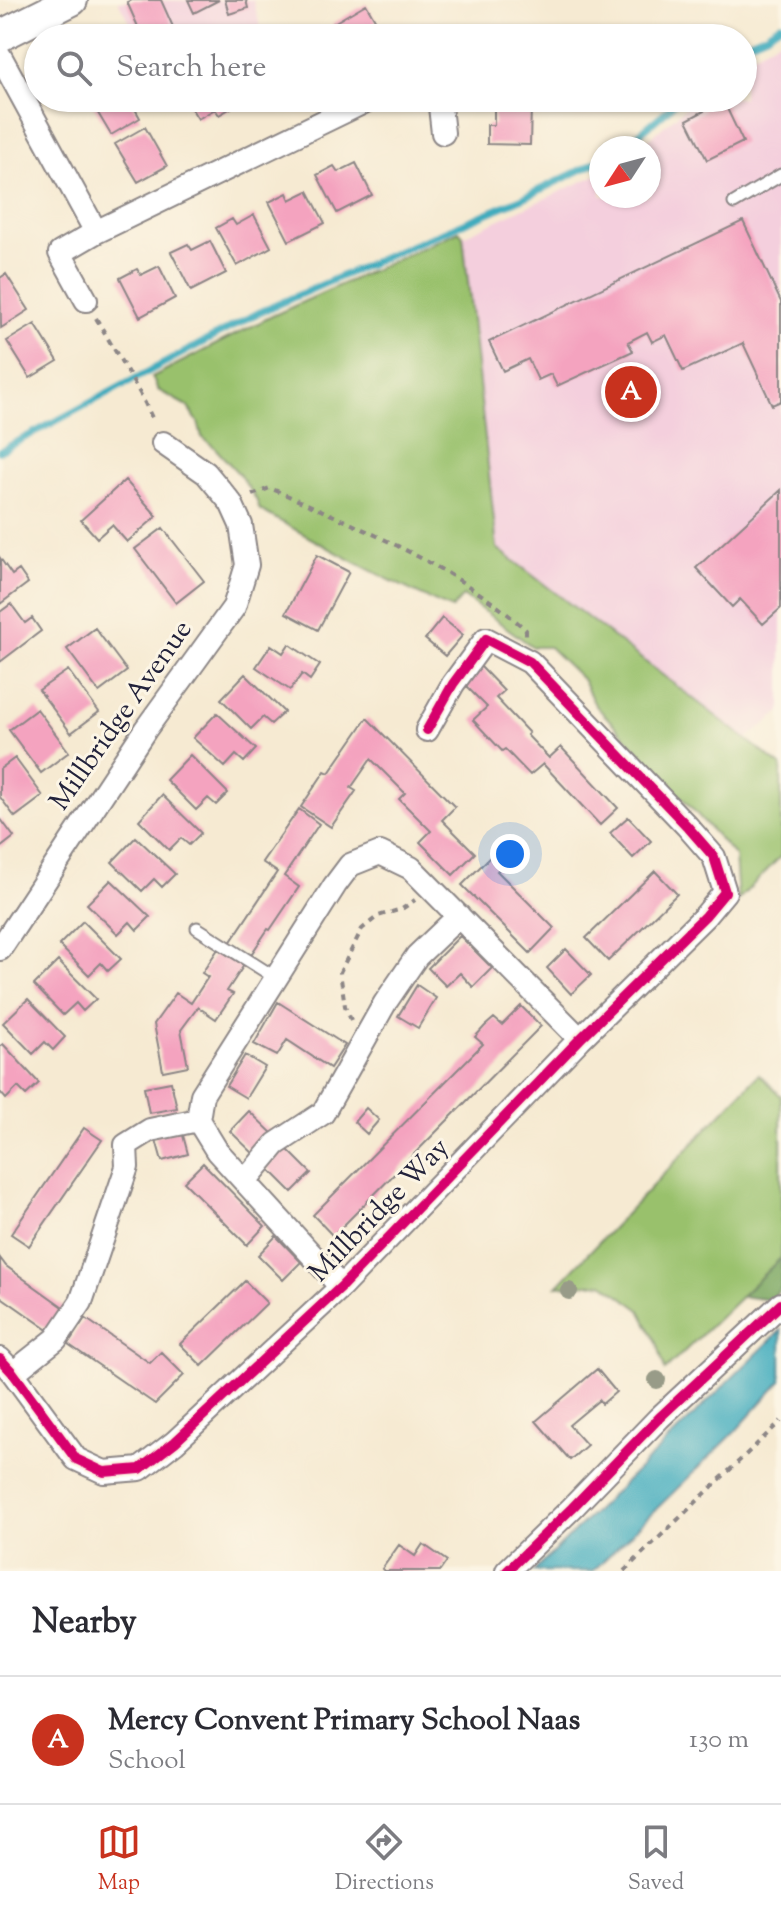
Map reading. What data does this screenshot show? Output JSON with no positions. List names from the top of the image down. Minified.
{"streets":{"street":["Millbridge Avenue","Millbridge Way"]},"north":"bottom left","page":{"search":"Search here","pins":"A","heading":"Nearby","list":[{"mark":"A","name":"Mercy Convent Primary School Naas","note":"School","value":"130 m"}],"nav":["Map","Directions","Saved"]}}
